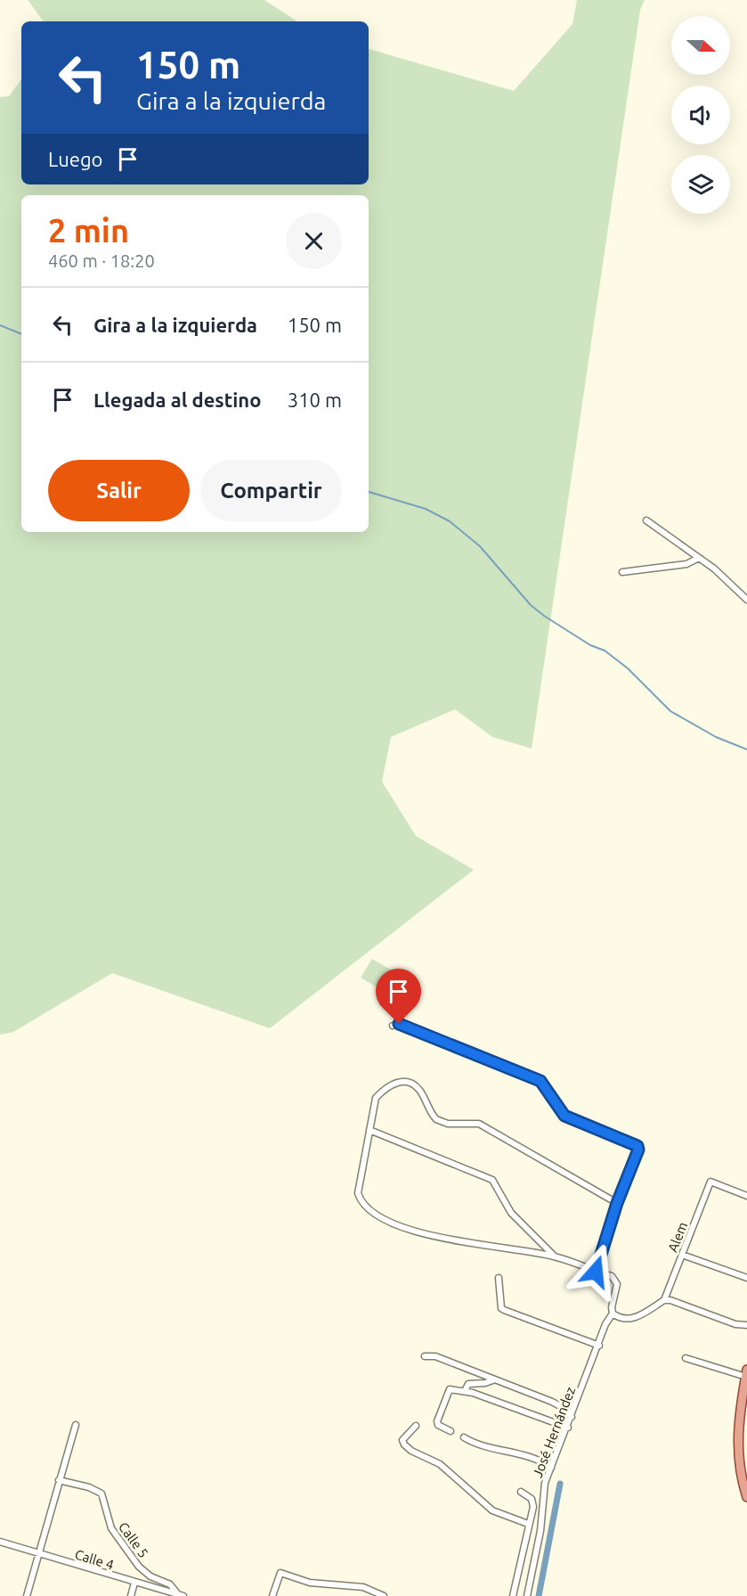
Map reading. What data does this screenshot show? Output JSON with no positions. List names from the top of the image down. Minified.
{"streets":{"street":["Alem","José Hernández","Calle 5","Calle 4"]},"crossings":[["Calle 5","Calle 4"]],"north":"right","page":{"turn":["150 m","Gira a la izquierda"],"then":"Luego","heading":["2 min","460 m · 18:20"],"list":[{"name":"Gira a la izquierda","value":"150 m"},{"name":"Llegada al destino","value":"310 m"}],"buttons":["Salir","Compartir"]}}
